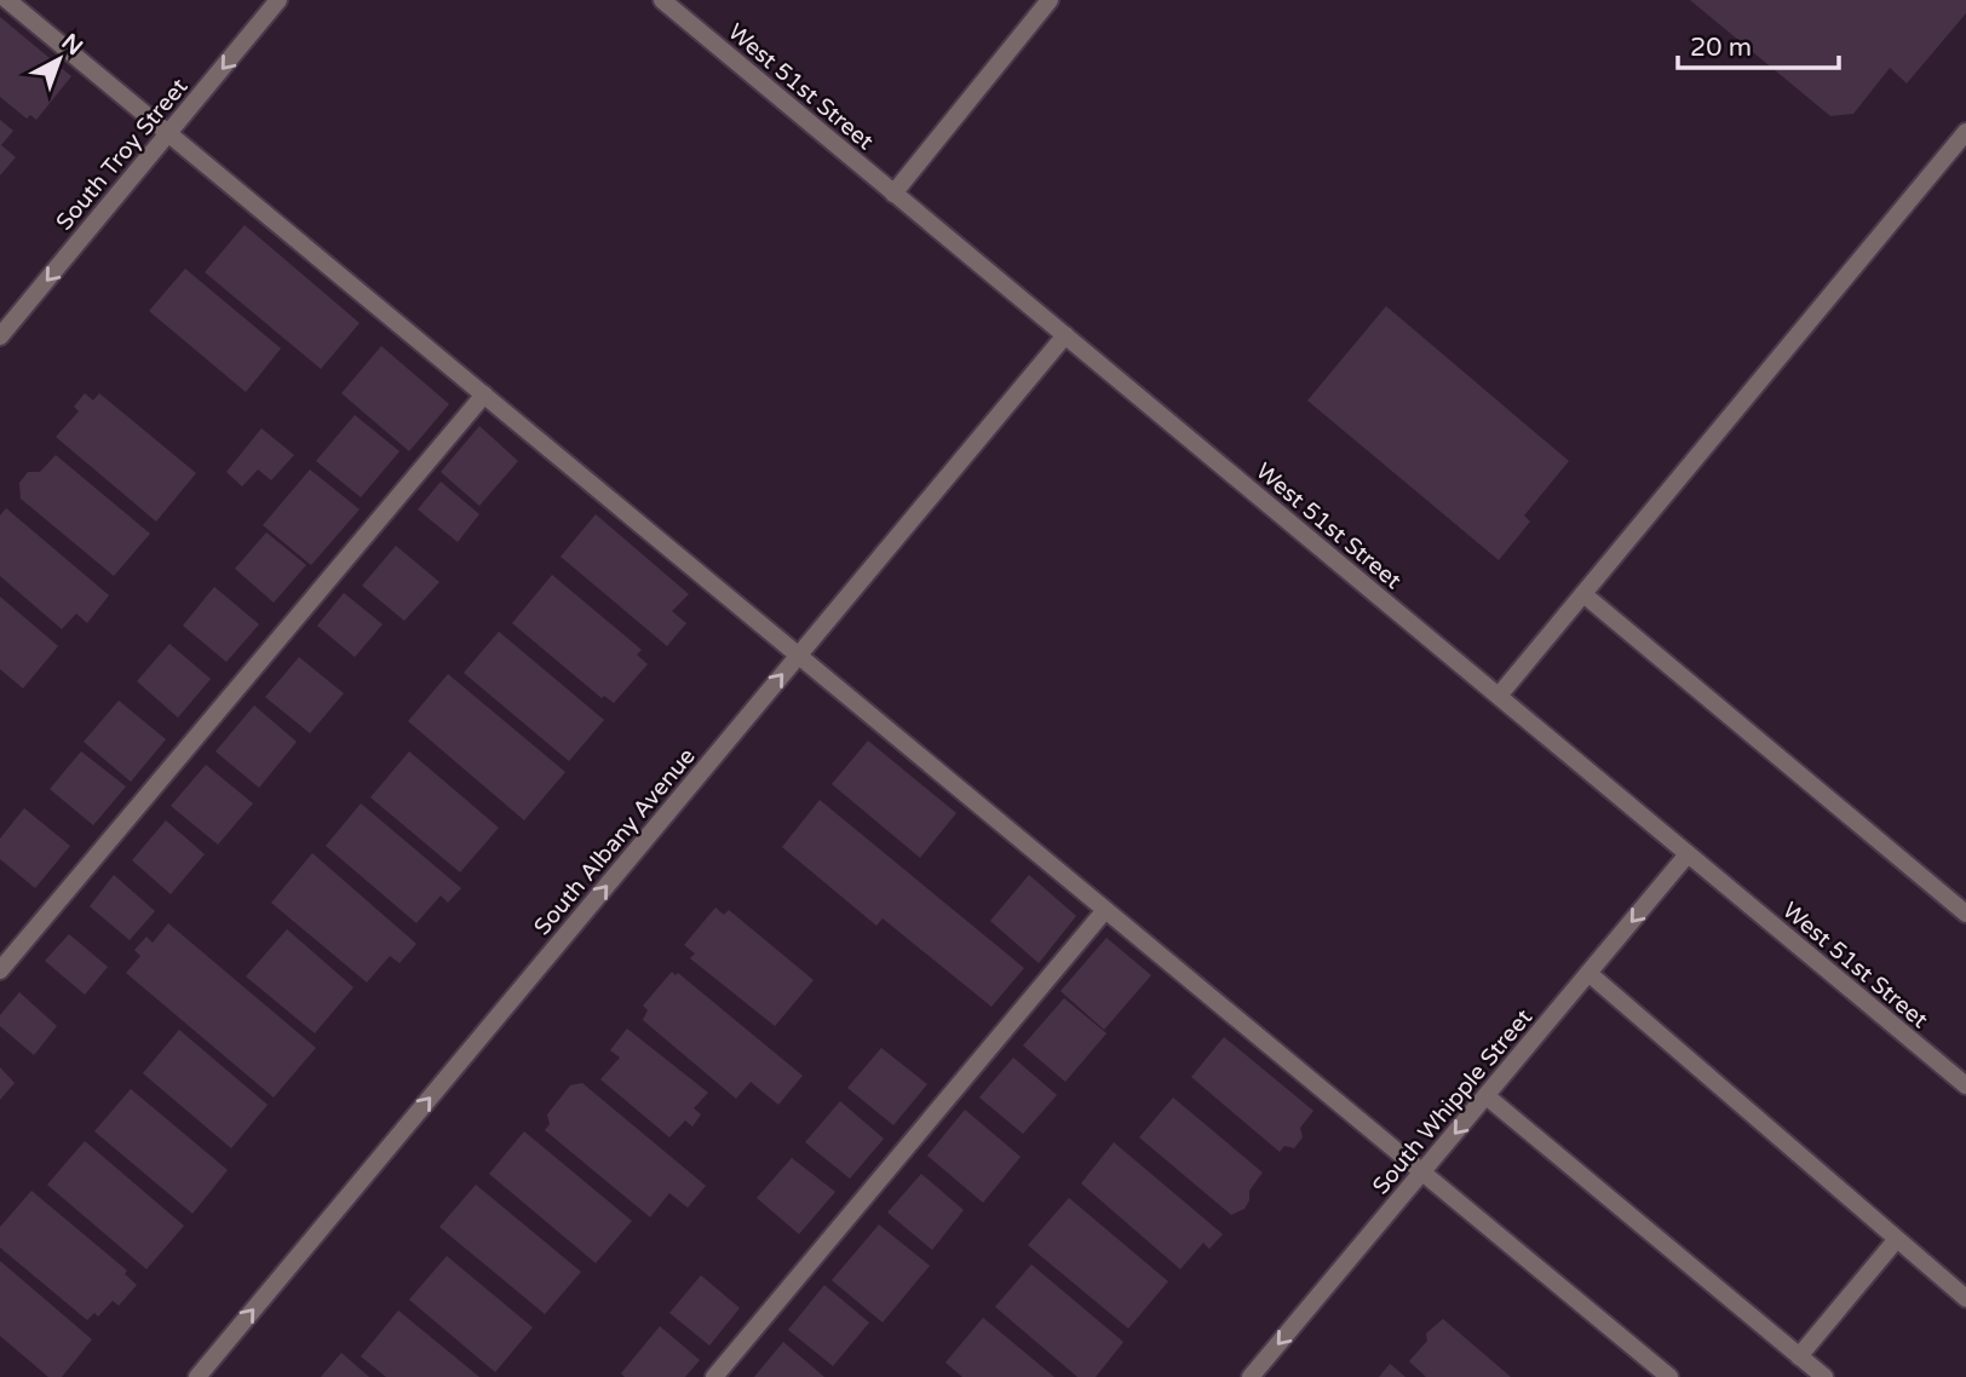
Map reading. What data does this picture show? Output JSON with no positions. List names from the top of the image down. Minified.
{"streets":{"street":["West 51st Street","South Troy Street","South Albany Avenue","South Whipple Street"]},"crossings":[["West 51st Street","South Albany Avenue"],["West 51st Street","South Whipple Street"]],"one_way":["South Troy Street","South Albany Avenue","South Whipple Street"],"scale_bar":"20 m","north":"top right"}
